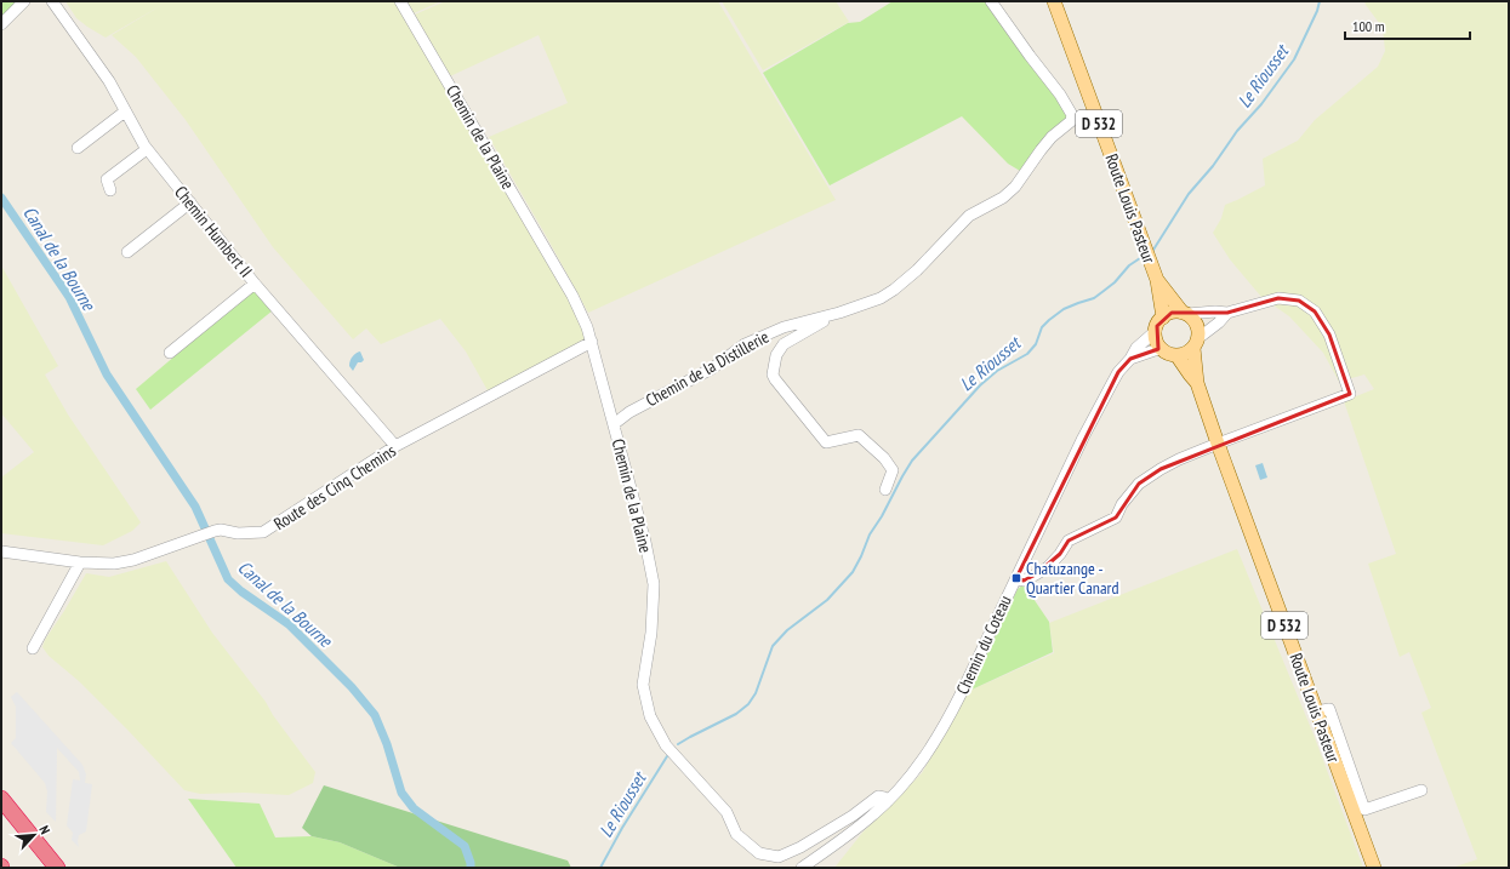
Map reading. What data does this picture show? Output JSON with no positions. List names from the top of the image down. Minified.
{"streets":{"main road":["D 532","Route Louis Pasteur"],"street":["Chemin de la Plaine","Chemin Humbert II","Chemin de la Distillerie","Route des Cinq Chemins","Chemin du Coteau"]},"crossings":[["Chemin de la Plaine","Chemin de la Distillerie"],["Chemin de la Plaine","Route des Cinq Chemins"],["Chemin de la Plaine","Chemin du Coteau"],["Route Louis Pasteur","Chemin du Coteau"],["Chemin Humbert II","Route des Cinq Chemins"]],"water":["Le Riousset","Canal de la Bourne"],"places":{"transit":["Chatuzange - Quartier Canard"]},"scale_bar":"100 m","north":"top right"}
